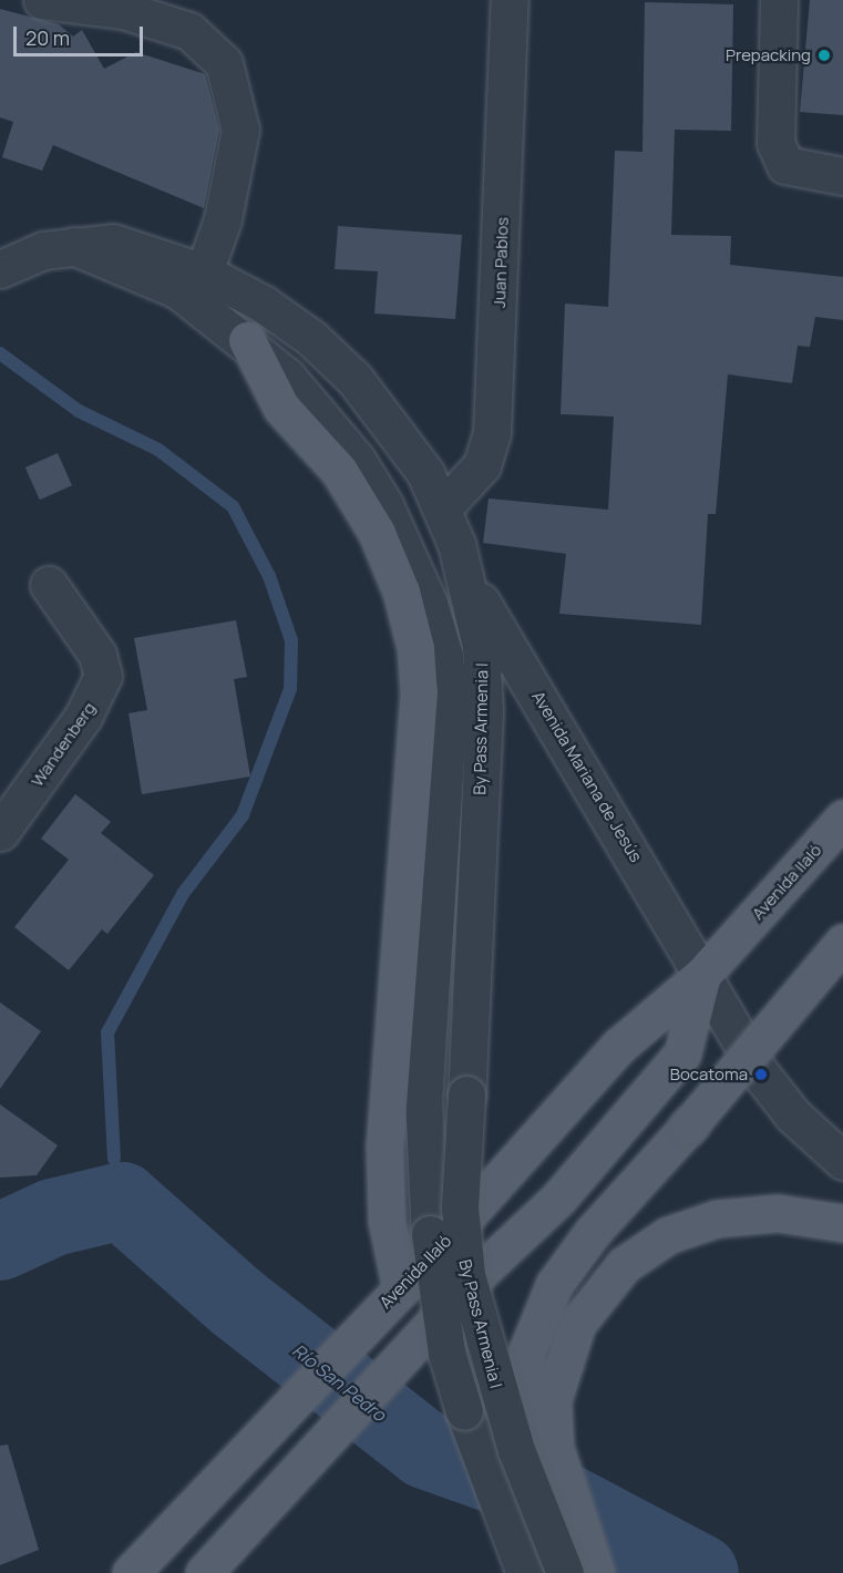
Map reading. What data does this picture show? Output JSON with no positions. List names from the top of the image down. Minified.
{"streets":{"main road":["Avenida Ilaló"],"street":["Juan Pablos","By Pass Armenia I","Wandenberg","Avenida Mariana de Jesús"]},"crossings":[["Juan Pablos","By Pass Armenia I"],["By Pass Armenia I","Avenida Mariana de Jesús"],["Avenida Mariana de Jesús","Avenida Ilaló"]],"water":["Río San Pedro"],"places":["Prepacking","Bocatoma"],"scale_bar":"20 m"}
